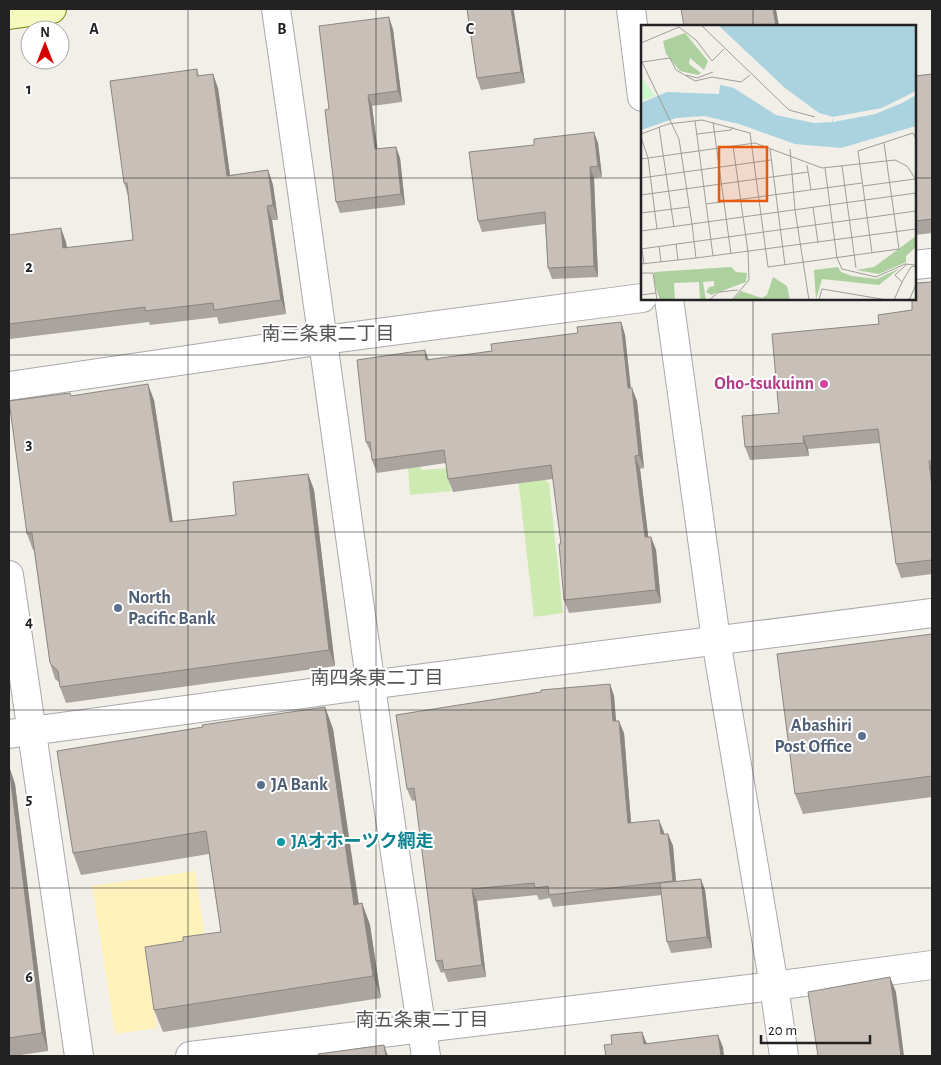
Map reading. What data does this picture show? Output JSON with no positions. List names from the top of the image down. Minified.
{"districts":["南三条東二丁目","南四条東二丁目","南五条東二丁目"],"places":["Oho-tsukuinn","North Pacific Bank","Abashiri Post Office","JA Bank","JAオホーツク網走"],"scale_bar":"20 m","north":"top","grid":{"columns":["A","B","C"],"rows":["1","2","3","4","5","6"]}}
